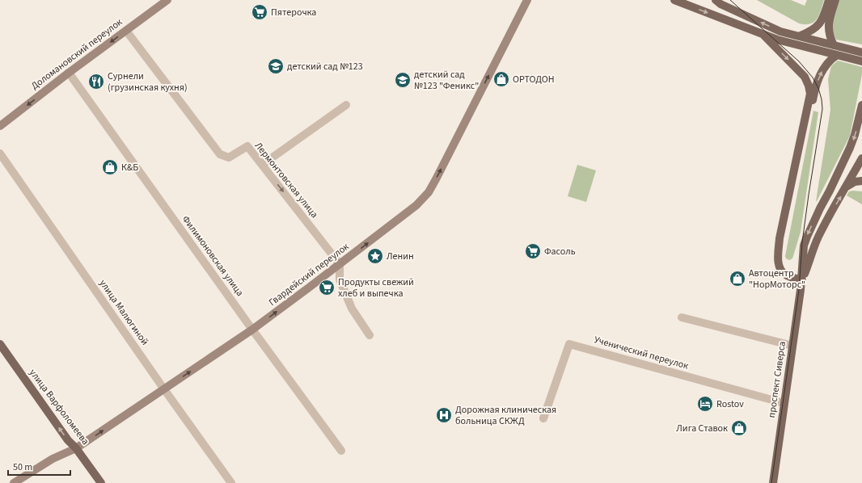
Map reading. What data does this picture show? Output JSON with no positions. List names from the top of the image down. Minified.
{"streets":{"main road":["проспект Сиверса","улица Варфоломеева"],"street":["Доломановский переулок","Лермонтовская улица","Филимоновская улица","Гвардейский переулок","улица Малюгиной","Ученический переулок"]},"crossings":[["Доломановский переулок","Лермонтовская улица"],["Доломановский переулок","Филимоновская улица"],["Лермонтовская улица","Гвардейский переулок"],["Филимоновская улица","Гвардейский переулок"],["Гвардейский переулок","улица Малюгиной"],["Гвардейский переулок","улица Варфоломеева"],["Ученический переулок","проспект Сиверса"]],"one_way":["Доломановский переулок","Лермонтовская улица","Гвардейский переулок","улица Варфоломеева"],"places":{"supermarket":["Пятерочка","Фасоль","Продукты свежий хлеб и выпечка"],"school or university":["детский сад №123","детский сад №123 \"Феникс\""],"shop":["ОРТОДОН","К&Б","Автоцентр \"НорМоторс\"","Лига Ставок"],"restaurant":["Сурнели (грузинская кухня)"],"place":["Ленин"],"hotel":["Rostov"],"hospital":["Дорожная клиническая больница СКЖД"]},"scale_bar":"50 m"}
